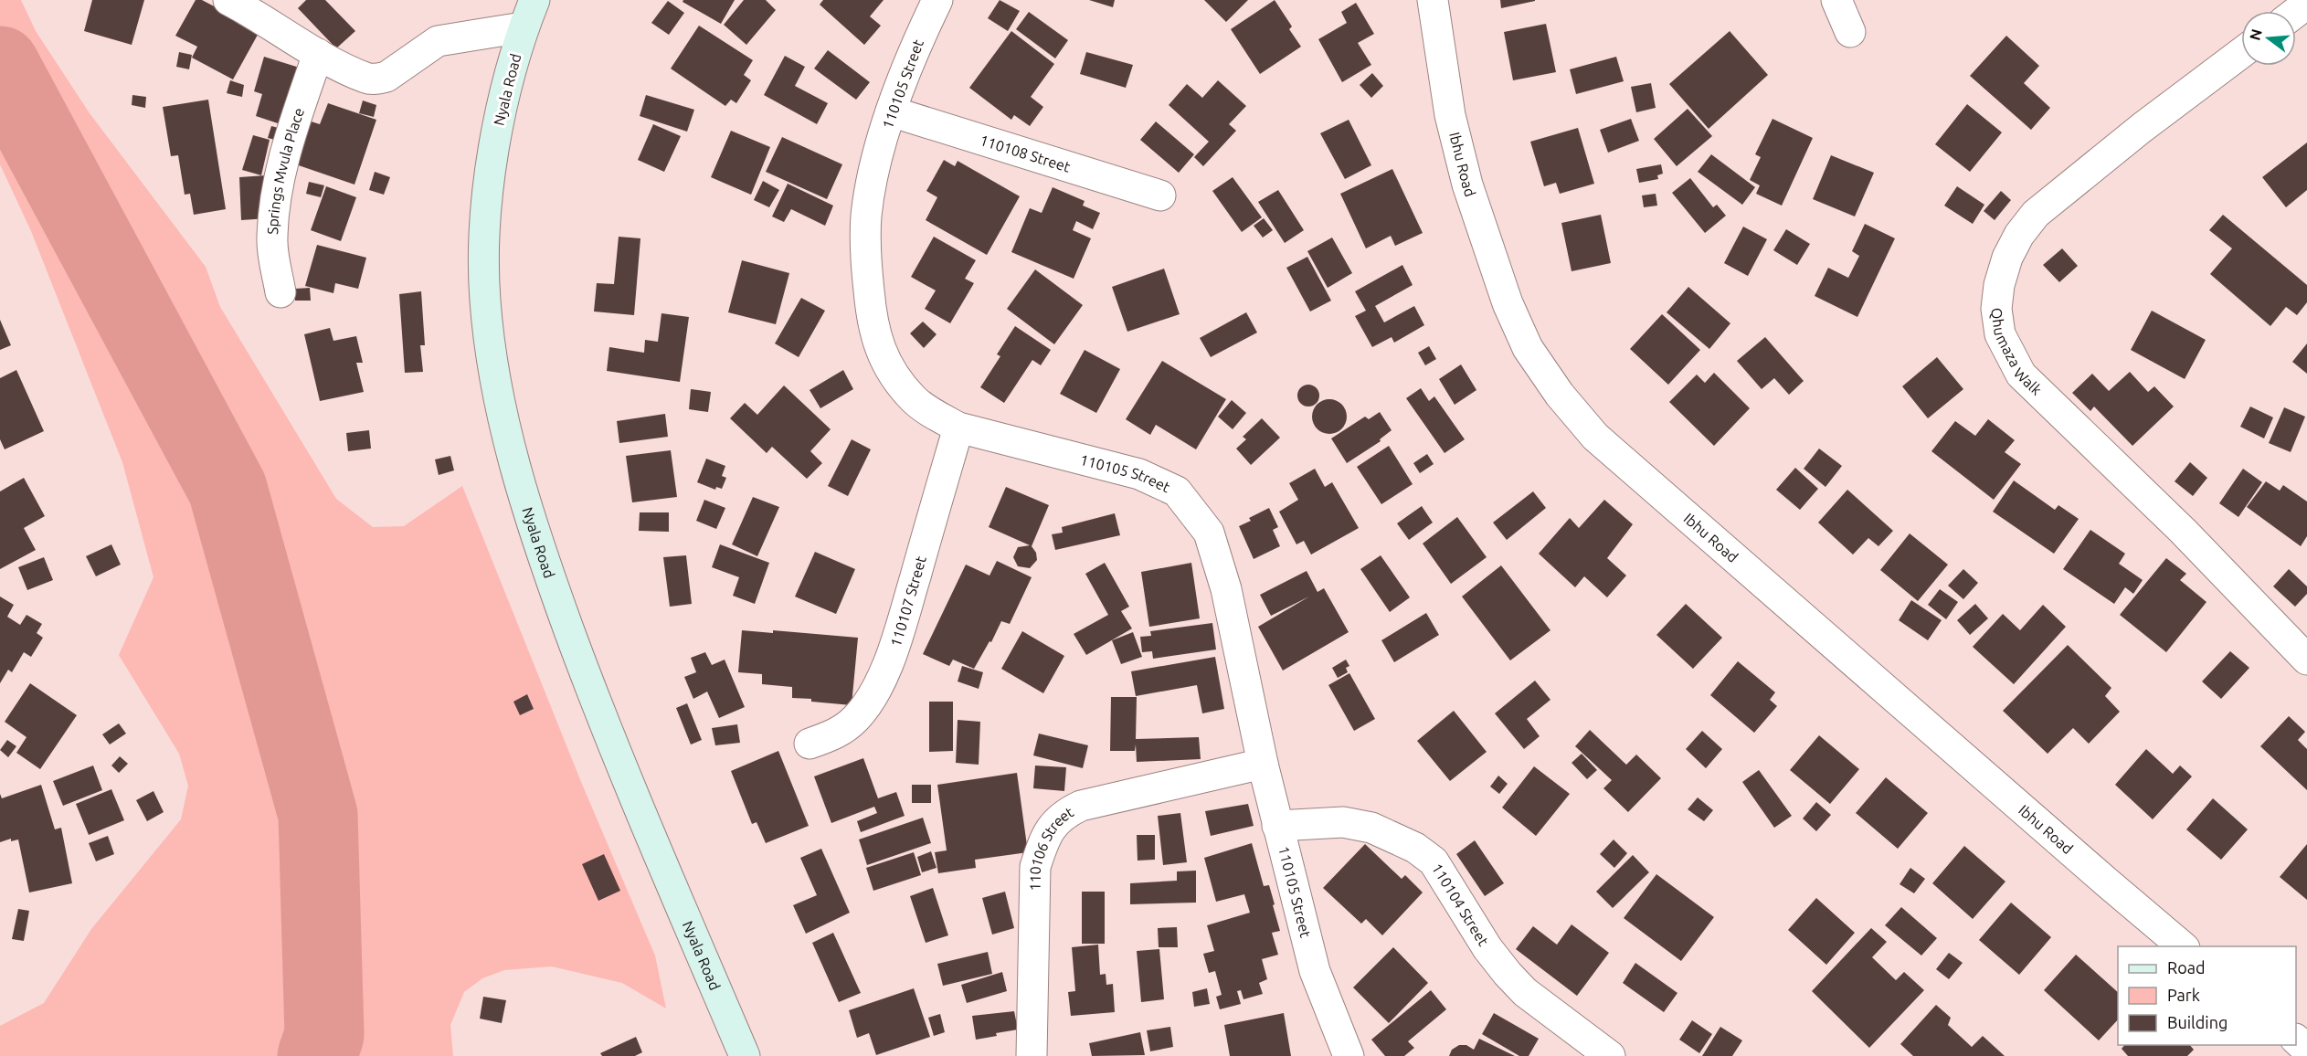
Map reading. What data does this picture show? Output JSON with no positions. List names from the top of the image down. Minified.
{"streets":{"street":["110105 Street","Nyala Road","110108 Street","Ibhu Road","Springs Mvula Place","Qhumaza Walk","110107 Street","110106 Street","110104 Street"]},"crossings":[["110105 Street","110108 Street"],["110105 Street","110107 Street"],["110105 Street","110106 Street"],["110105 Street","110104 Street"]],"legend":["Road","Park","Building"],"north":"left"}
